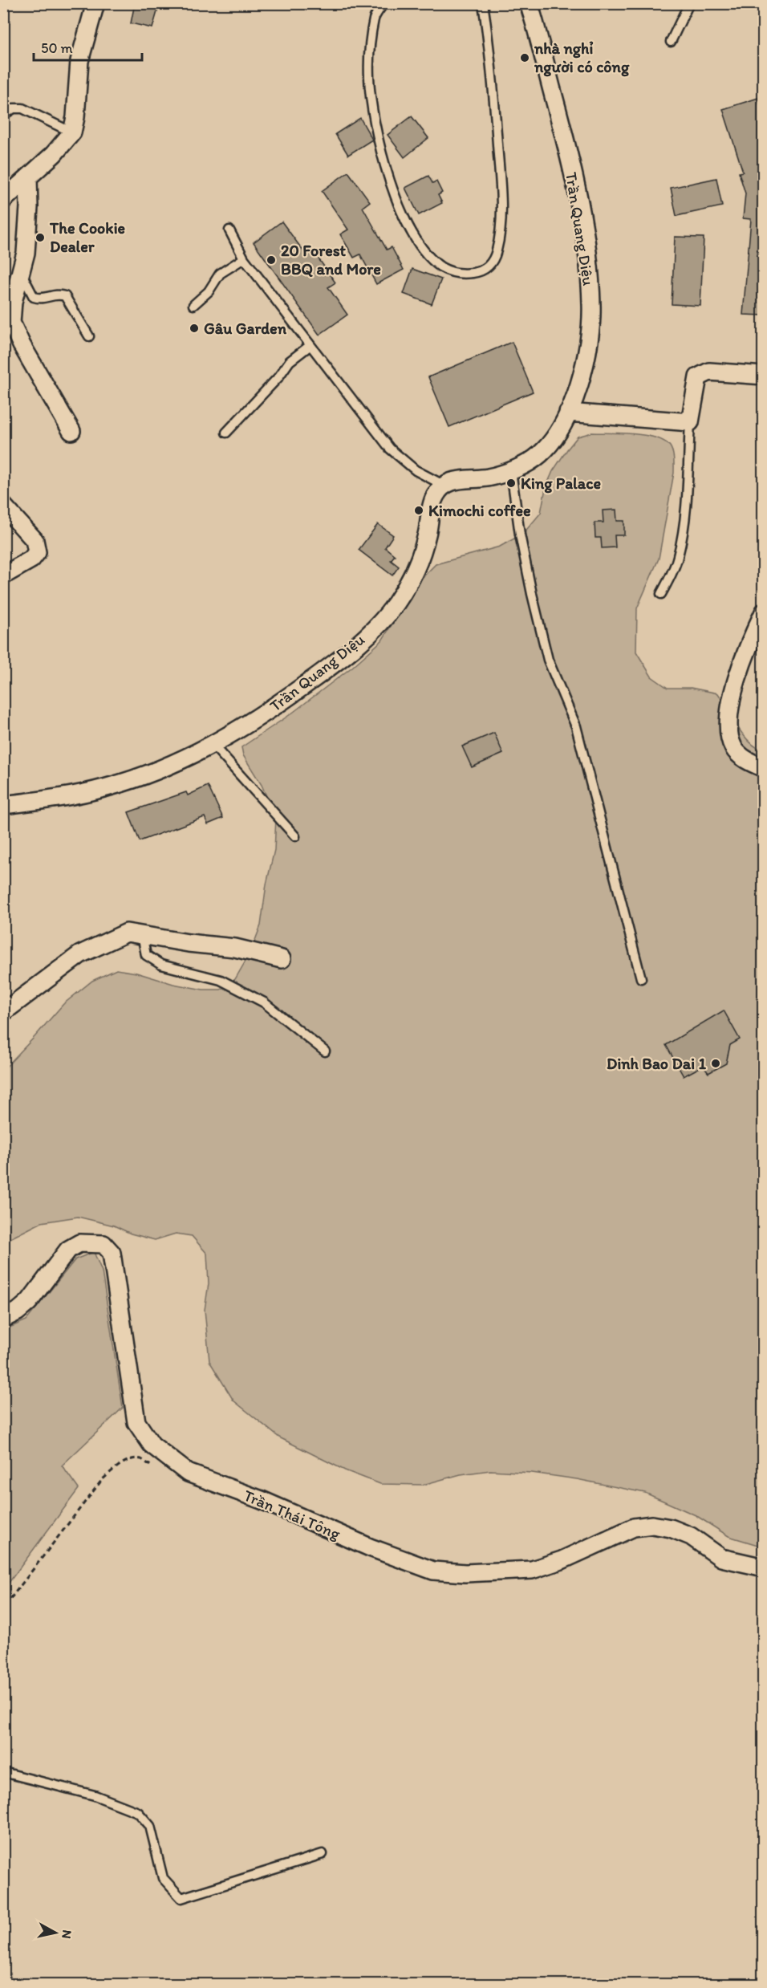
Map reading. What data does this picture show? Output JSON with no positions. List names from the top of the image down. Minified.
{"streets":{"street":["Trần Quang Diệu","Trần Thái Tông"]},"places":["nhà nghỉ người có công","The Cookie Dealer","20 Forest BBQ and More","Gâu Garden","King Palace","Kimochi coffee","Dinh Bao Dai 1"],"scale_bar":"50 m","north":"right"}
